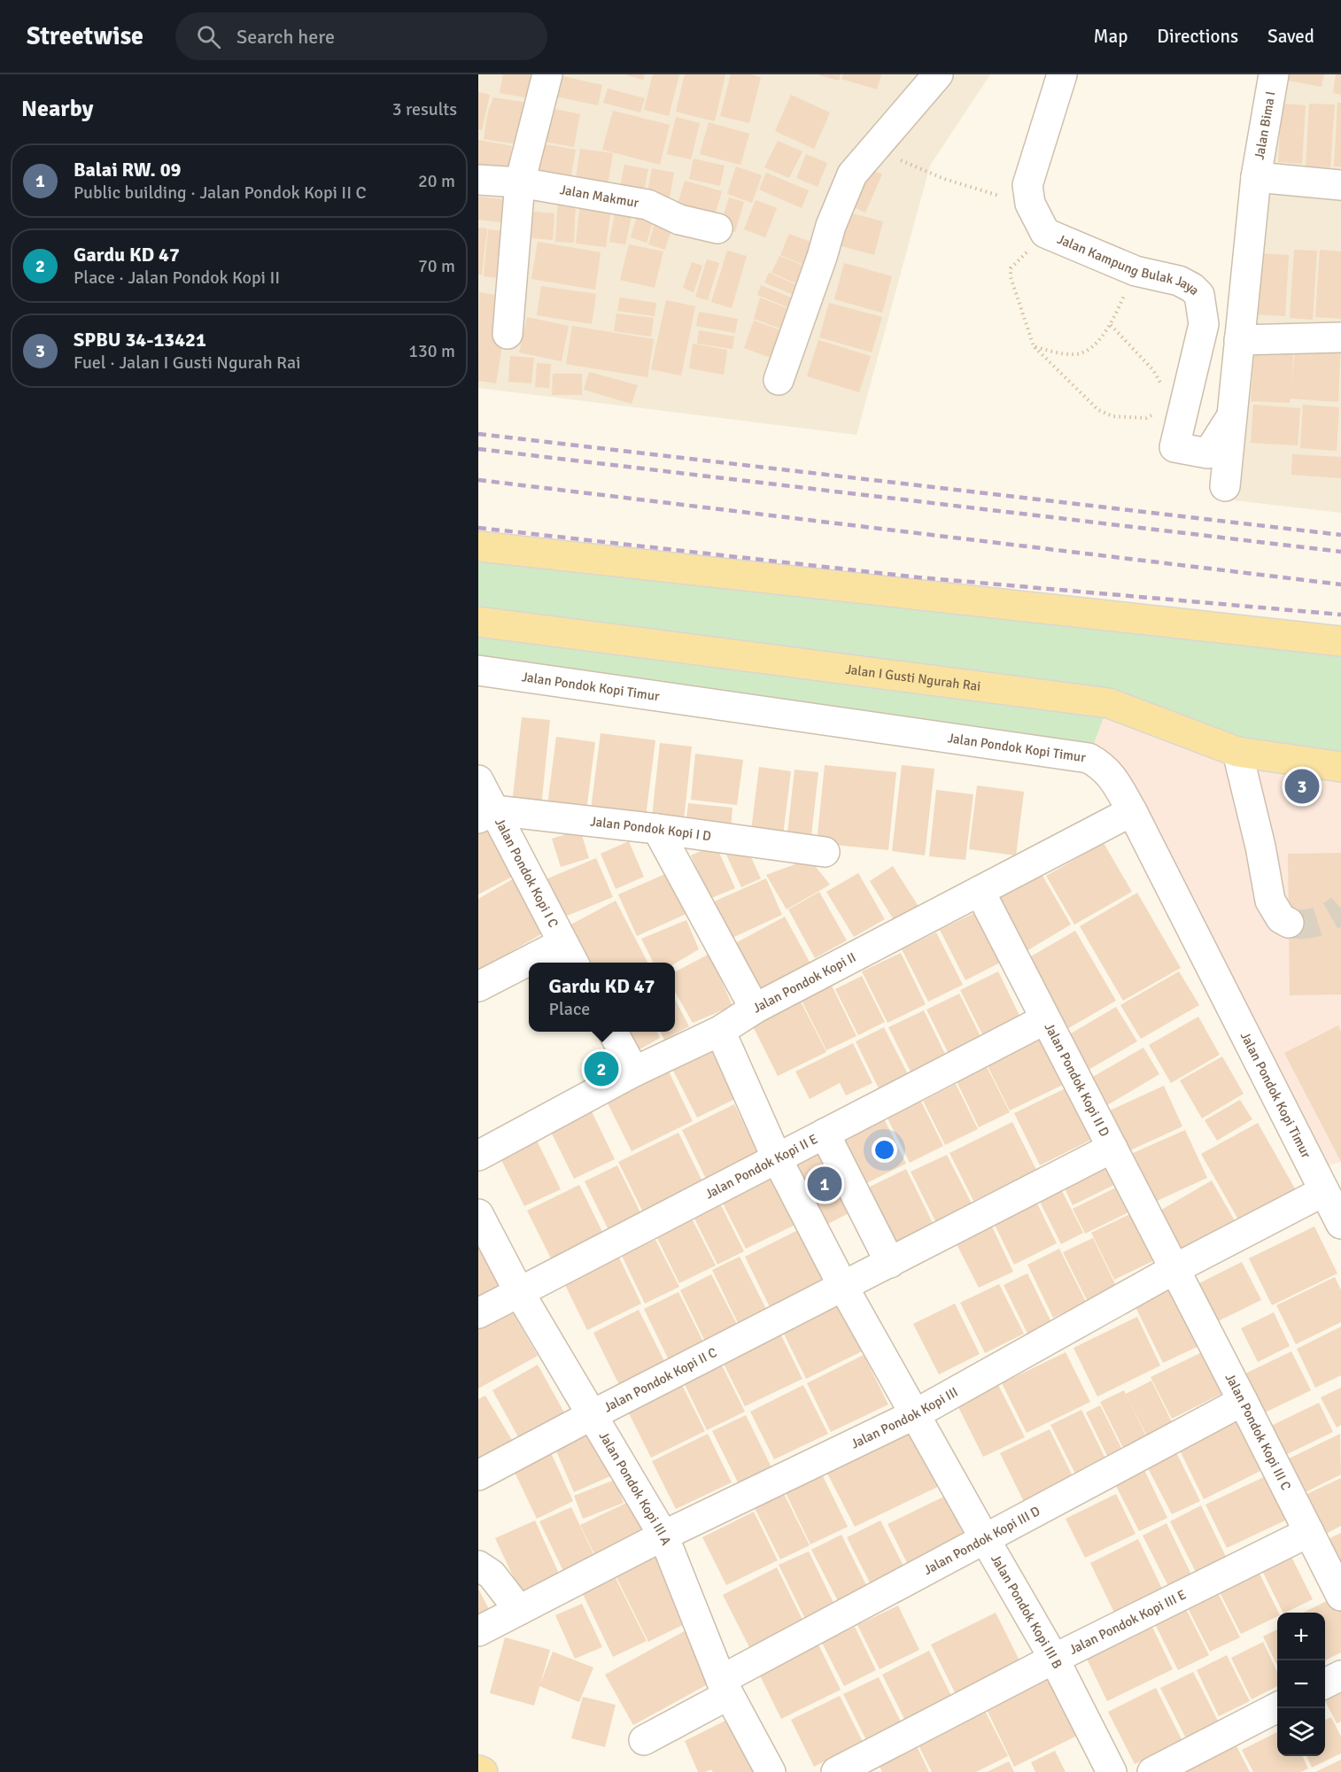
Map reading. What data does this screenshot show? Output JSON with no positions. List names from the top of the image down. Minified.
{"streets":{"main road":["Jalan I Gusti Ngurah Rai"],"street":["Jalan Bima I","Jalan Makmur","Jalan Kampung Bulak Jaya","Jalan Pondok Kopi Timur","Jalan Pondok Kopi I D","Jalan Pondok Kopi I C","Jalan Pondok Kopi II","Jalan Pondok Kopi II D","Jalan Pondok Kopi II E","Jalan Pondok Kopi II C","Jalan Pondok Kopi III","Jalan Pondok Kopi III C","Jalan Pondok Kopi III A","Jalan Pondok Kopi III D","Jalan Pondok Kopi III B","Jalan Pondok Kopi III E"]},"crossings":[["Jalan Bima I","Jalan Kampung Bulak Jaya"],["Jalan Pondok Kopi Timur","Jalan Pondok Kopi II"],["Jalan Pondok Kopi Timur","Jalan Pondok Kopi III"],["Jalan Pondok Kopi I D","Jalan Pondok Kopi I C"],["Jalan Pondok Kopi II","Jalan Pondok Kopi II D"],["Jalan Pondok Kopi II D","Jalan Pondok Kopi II E"],["Jalan Pondok Kopi II D","Jalan Pondok Kopi II C"],["Jalan Pondok Kopi II D","Jalan Pondok Kopi III"],["Jalan Pondok Kopi II D","Jalan Pondok Kopi III C"],["Jalan Pondok Kopi II E","Jalan Pondok Kopi III A"],["Jalan Pondok Kopi II C","Jalan Pondok Kopi III A"],["Jalan Pondok Kopi II C","Jalan Pondok Kopi III B"],["Jalan Pondok Kopi III","Jalan Pondok Kopi III C"],["Jalan Pondok Kopi III","Jalan Pondok Kopi III A"],["Jalan Pondok Kopi III","Jalan Pondok Kopi III B"],["Jalan Pondok Kopi III C","Jalan Pondok Kopi III D"],["Jalan Pondok Kopi III C","Jalan Pondok Kopi III E"],["Jalan Pondok Kopi III A","Jalan Pondok Kopi III D"],["Jalan Pondok Kopi III D","Jalan Pondok Kopi III B"],["Jalan Pondok Kopi III B","Jalan Pondok Kopi III E"]],"page":{"header":"Streetwise","search":"Search here","nav":["Map","Directions","Saved"],"heading":["Nearby","3 results"],"list":[{"mark":"1","name":"Balai RW. 09","note":"Public building · Jalan Pondok Kopi II C","value":"20 m"},{"mark":"2","name":"Gardu KD 47","note":"Place · Jalan Pondok Kopi II","value":"70 m"},{"mark":"3","name":"SPBU 34-13421","note":"Fuel · Jalan I Gusti Ngurah Rai","value":"130 m"}],"pins":["3","2","1"],"popup":["Gardu KD 47","Place"],"map_buttons":["+","−"]}}
